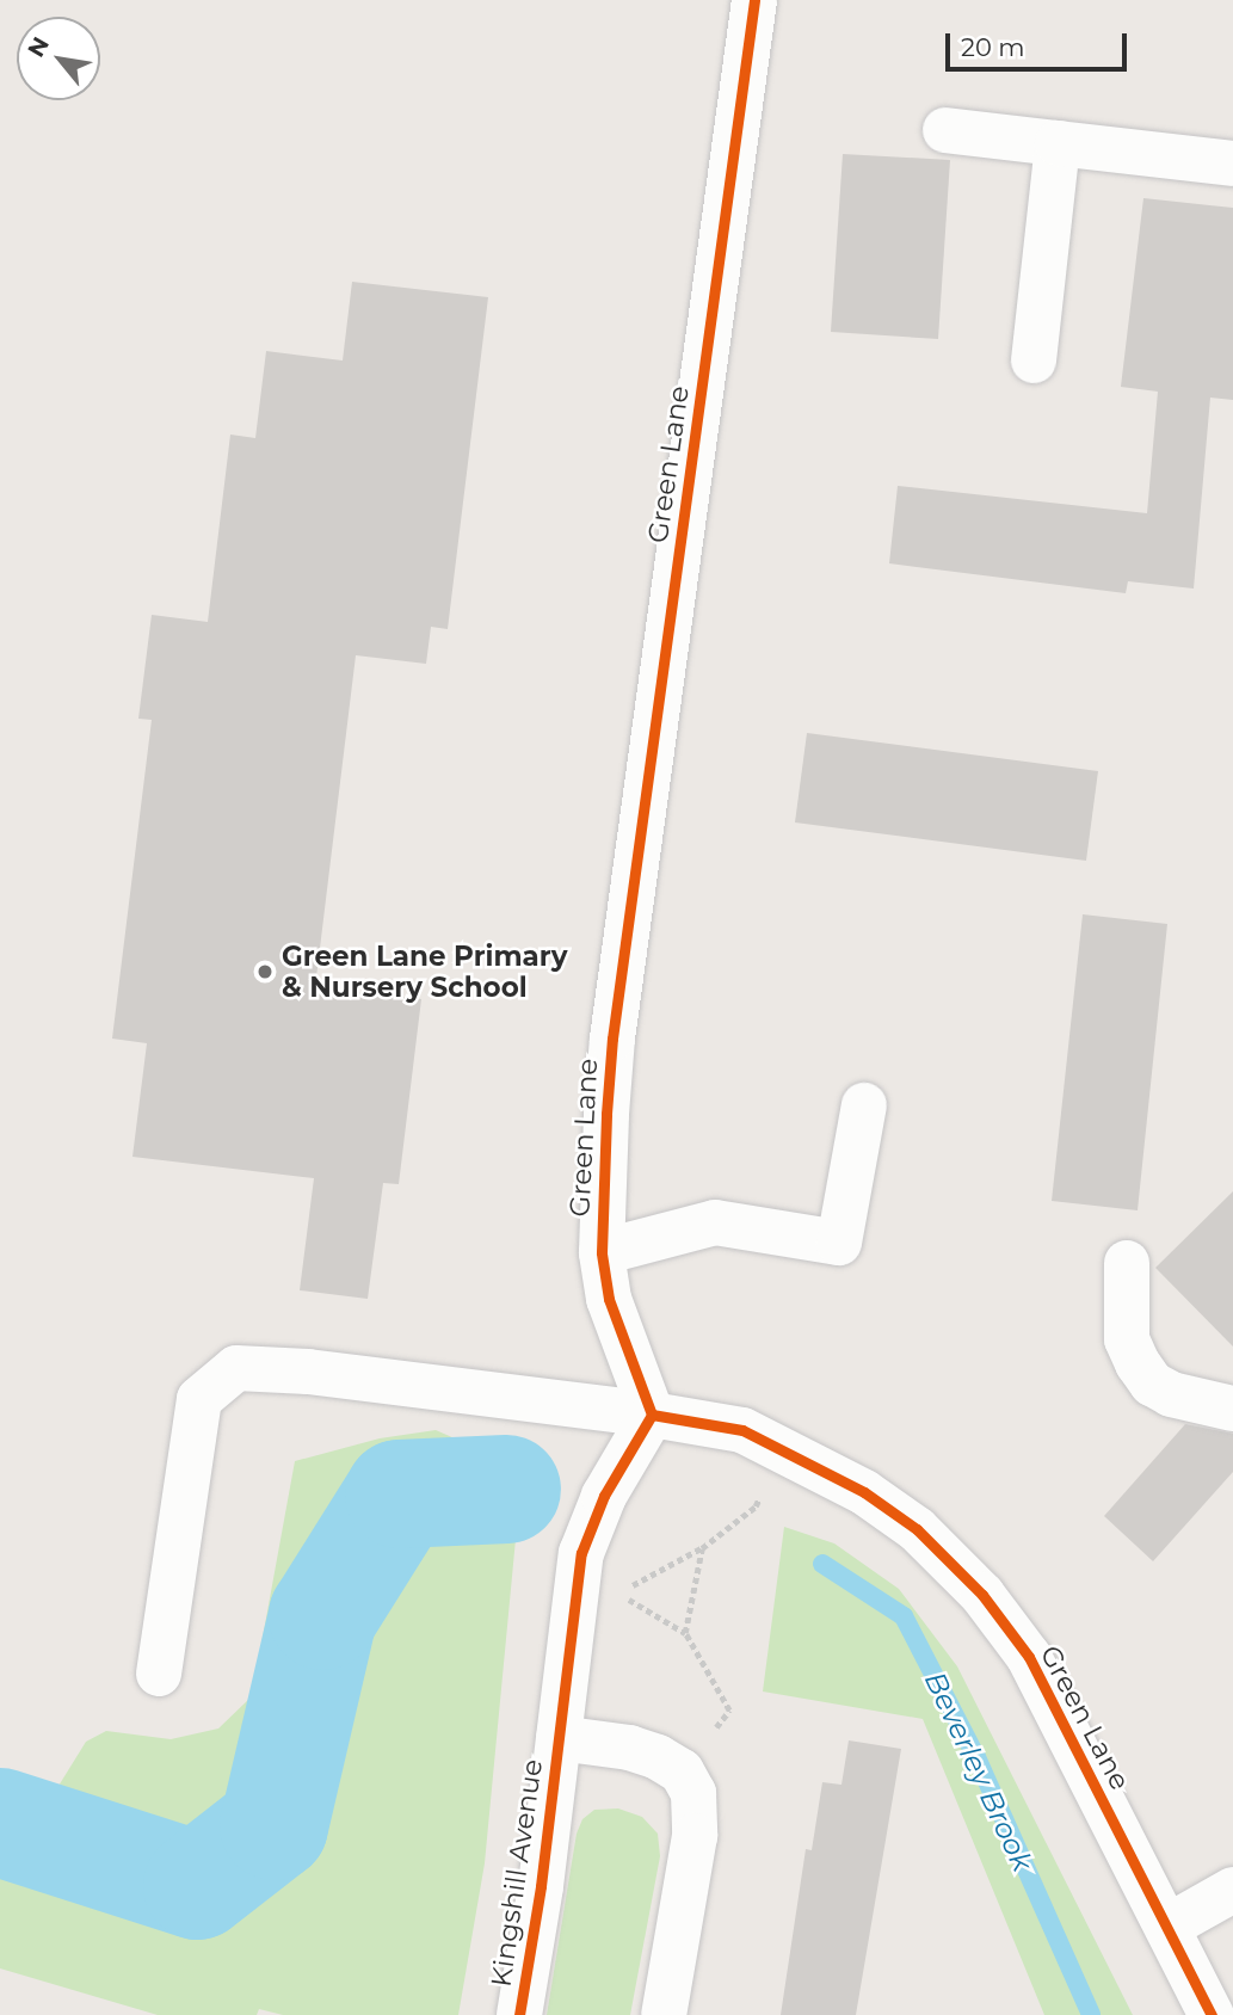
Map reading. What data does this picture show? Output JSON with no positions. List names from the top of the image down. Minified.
{"streets":{"street":["Green Lane","Kingshill Avenue"]},"crossings":[["Green Lane","Kingshill Avenue"]],"water":["Beverley Brook"],"places":["Green Lane Primary & Nursery School"],"scale_bar":"20 m","north":"top left"}
